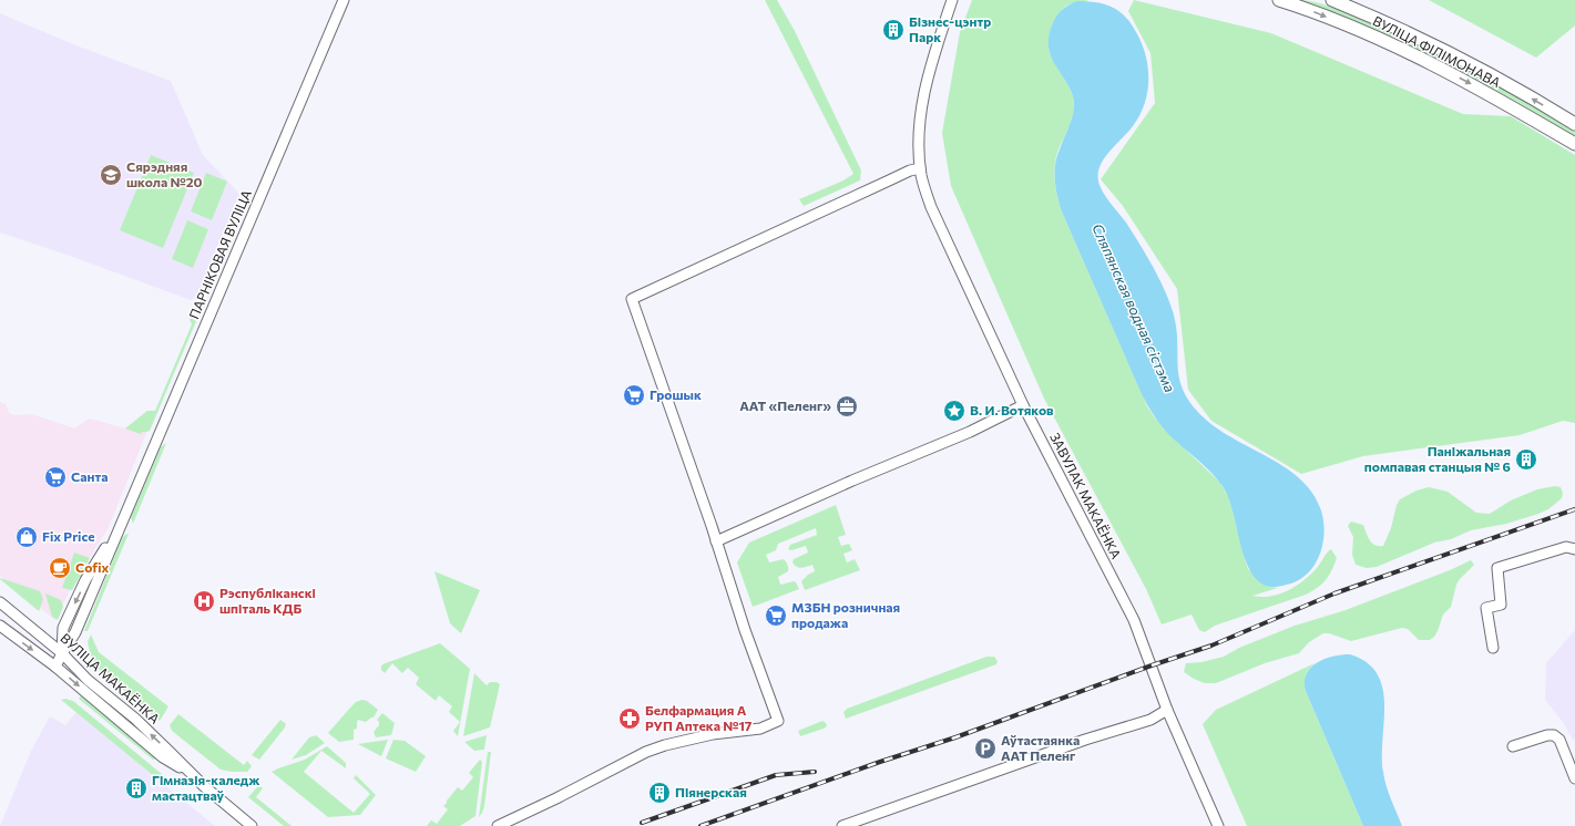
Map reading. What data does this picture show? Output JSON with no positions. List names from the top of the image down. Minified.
{"streets":{"main road":["ВУЛІЦА ФІЛІМОНАВА"],"street":["ПАРНІКОВАЯ ВУЛІЦА","ЗАВУЛАК МАКАЁНКА","ВУЛІЦА МАКАЁНКА"]},"crossings":[["ПАРНІКОВАЯ ВУЛІЦА","ВУЛІЦА МАКАЁНКА"]],"water":["Сляпянская водная сістэма"],"places":{"building":["Бізнес-цэнтр Парк","Паніжальная помпавая станцыя № 6","Гімназія-каледж мастацтваў","Піянерская"],"school or university":["Сярэдняя школа №20"],"supermarket":["Грошык","Санта","МЗБН розничная продажа"],"office":["ААТ «Пеленг»"],"place":["В. И. Вотяков"],"shop":["Fix Price"],"cafe":["Cofix"],"hospital":["Рэспубліканскі шпіталь КДБ"],"pharmacy":["Белфармация А РУП Аптека №17"],"parking":["Аўтастаянка ААТ Пеленг"]}}
